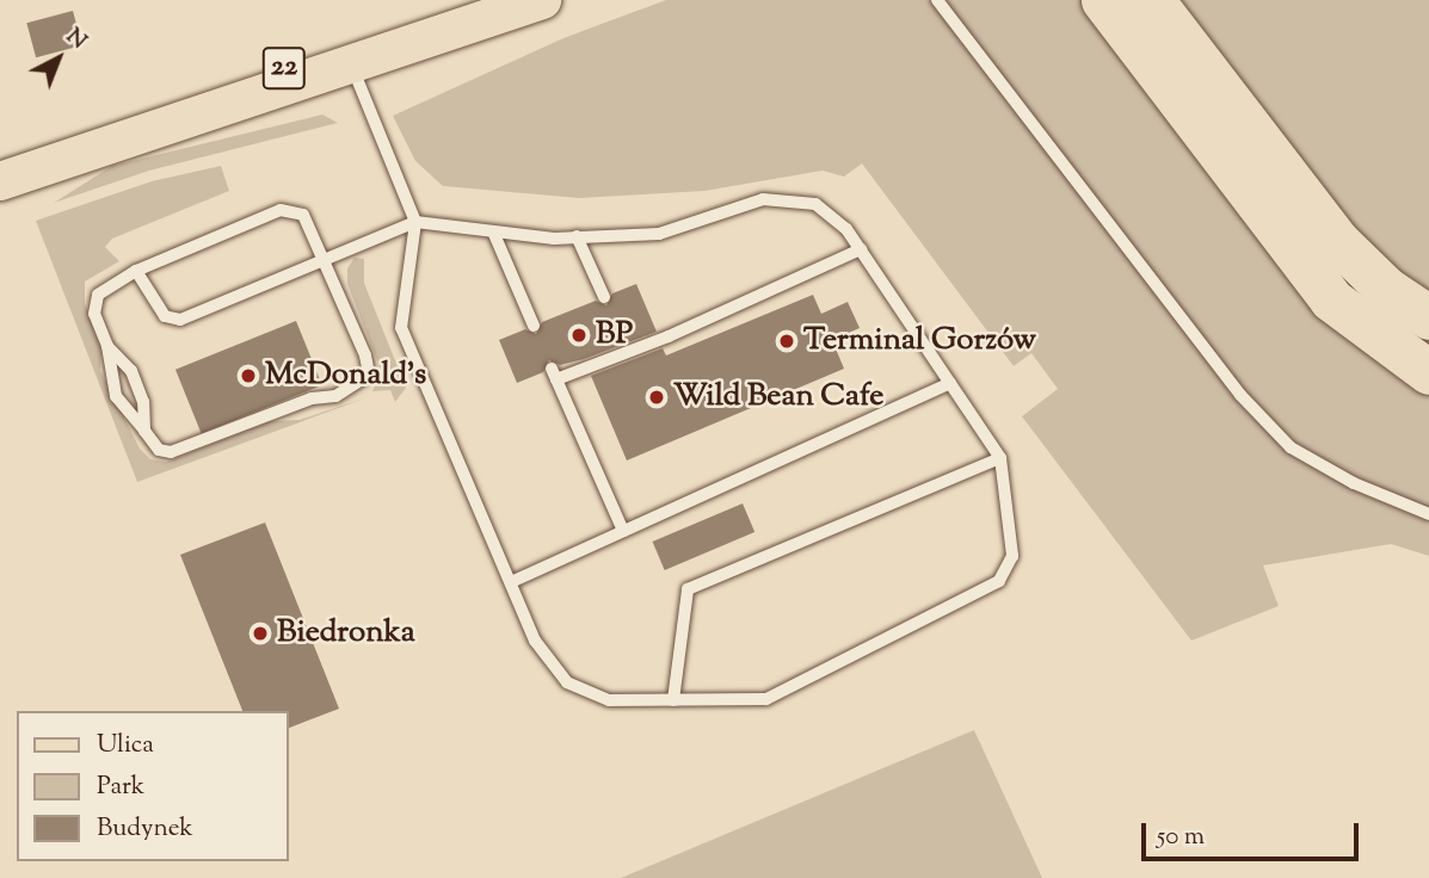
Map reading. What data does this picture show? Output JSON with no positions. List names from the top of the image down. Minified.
{"streets":{"main road":["22"]},"places":["BP","Terminal Gorzów","McDonald's","Wild Bean Cafe","Biedronka"],"legend":["Ulica","Park","Budynek"],"scale_bar":"50 m","north":"top right"}
